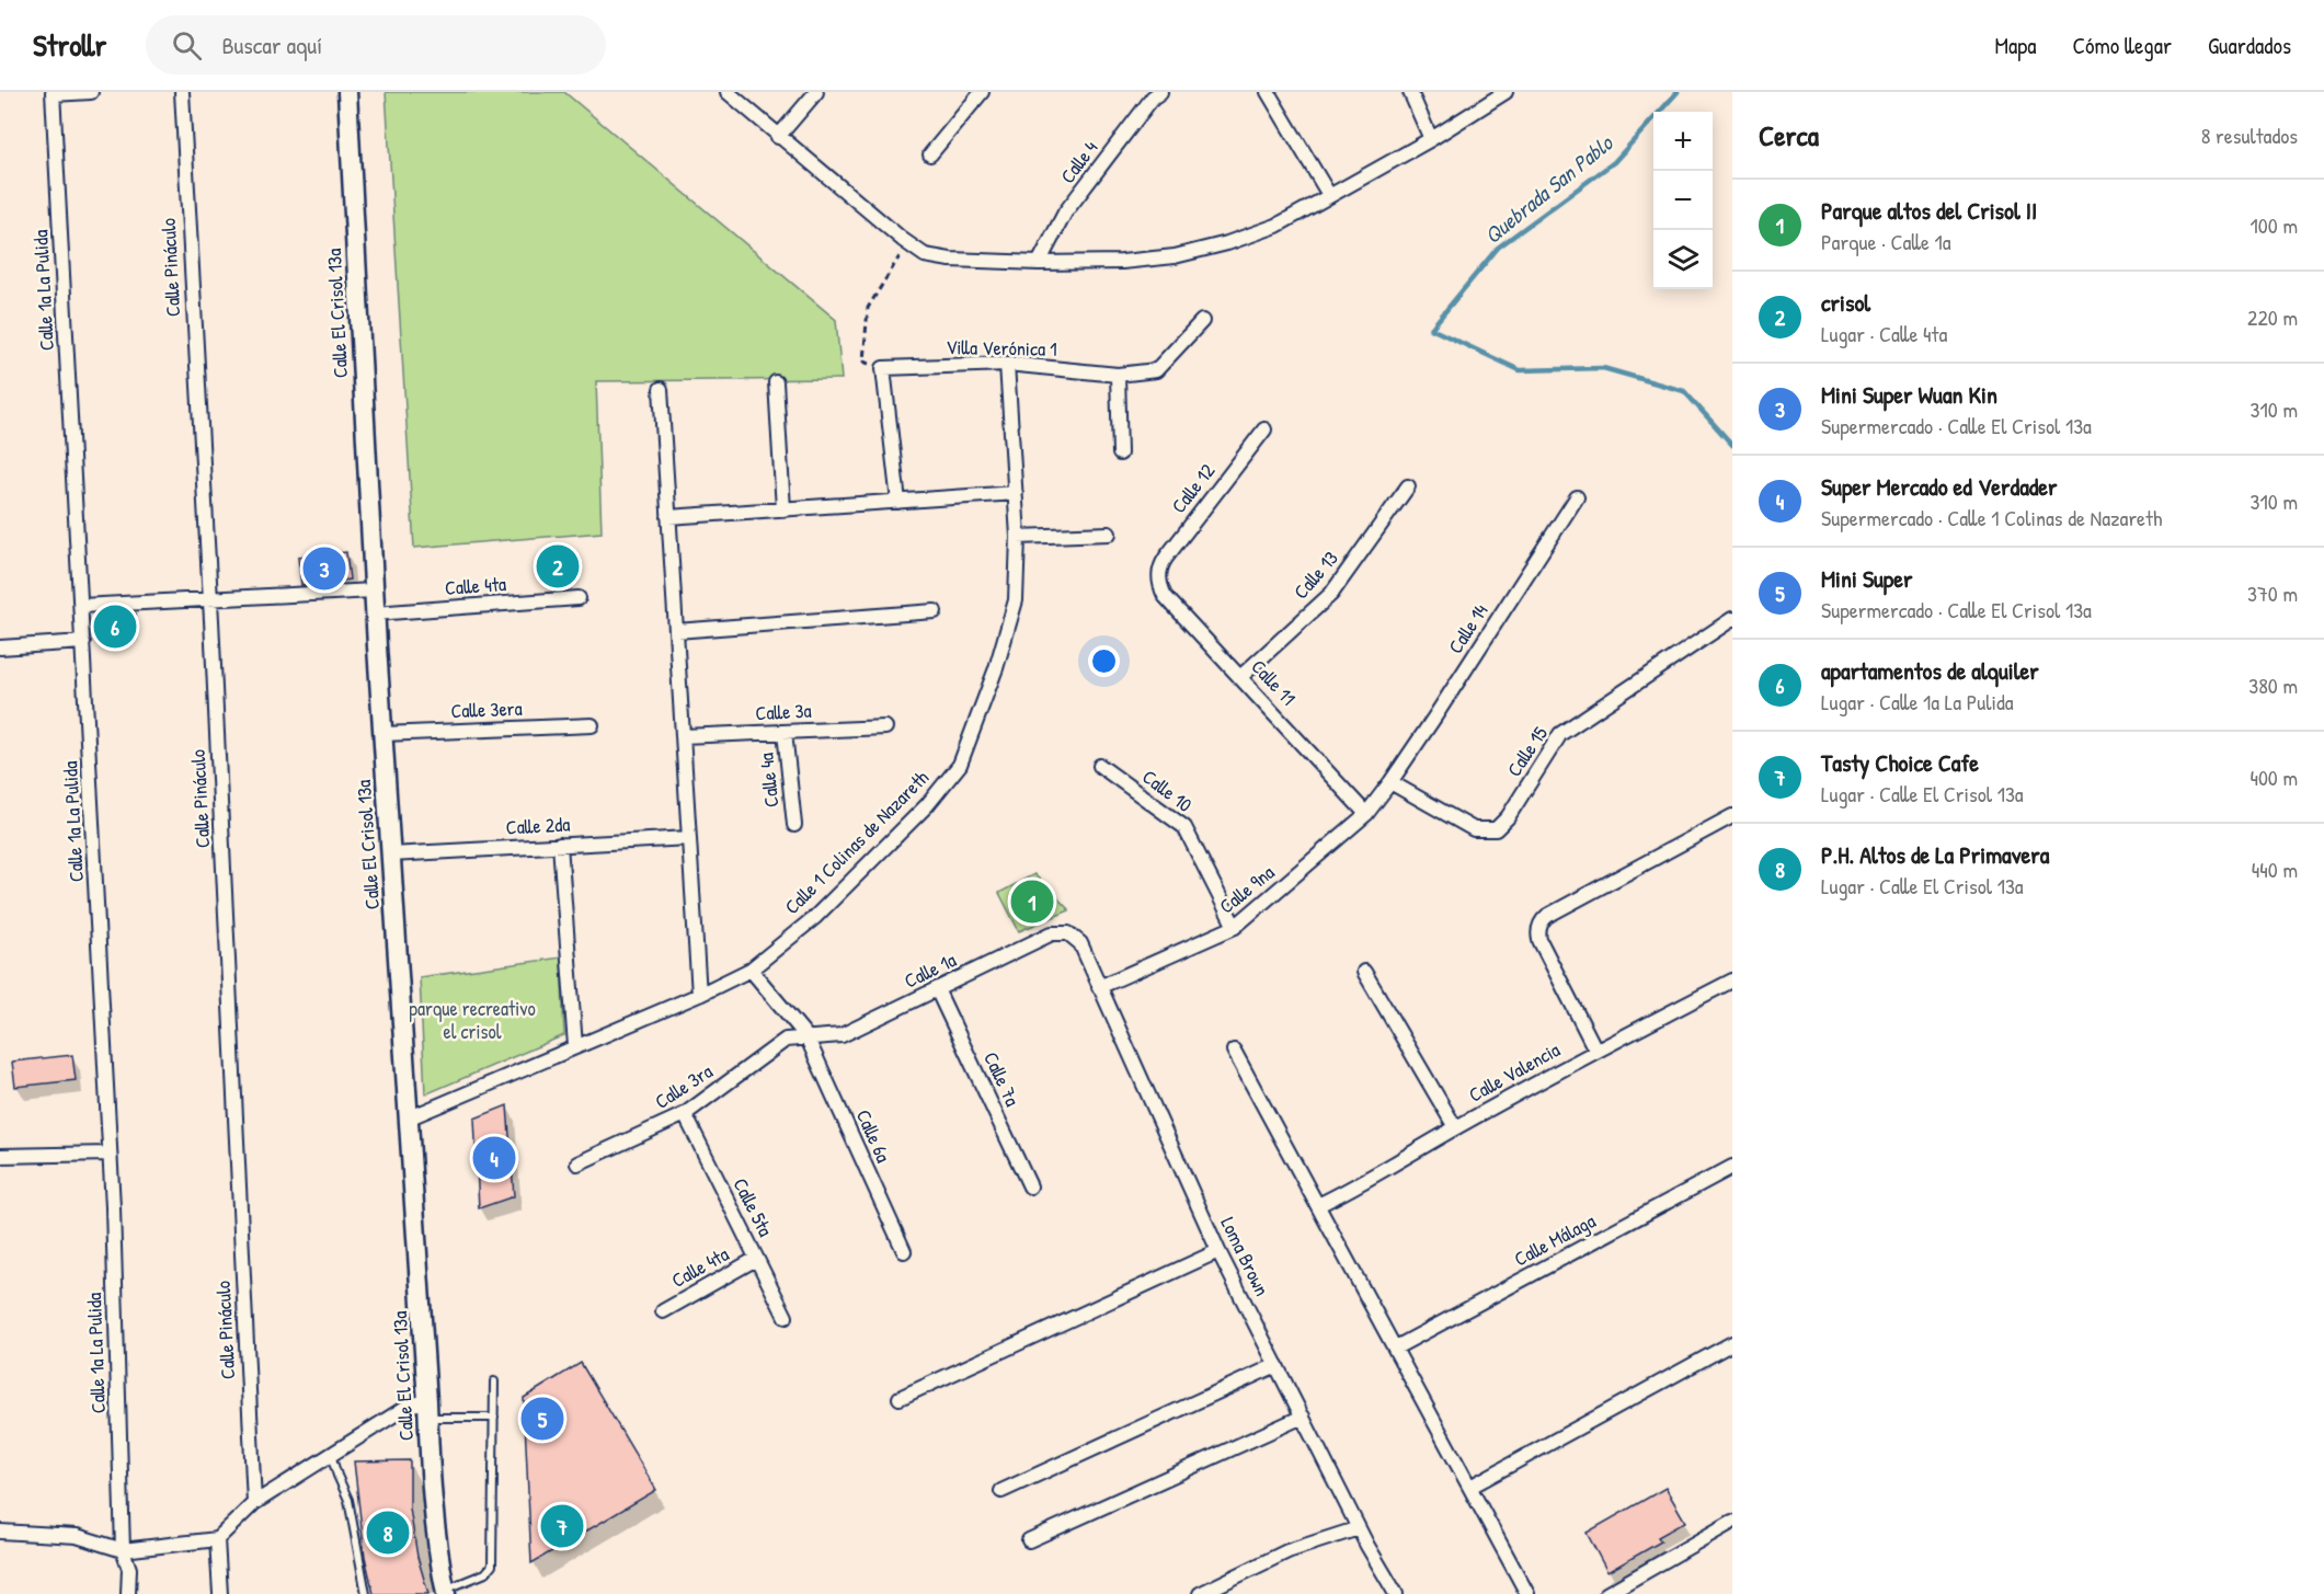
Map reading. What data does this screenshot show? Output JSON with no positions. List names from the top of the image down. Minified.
{"streets":{"street":["Calle 4","Calle Pináculo","Calle 1a La Pulida","Calle El Crisol 13a","Villa Verónica 1","Calle 12","Calle 13","Calle 4ta","Calle 14","Calle 11","Calle 3era","Calle 3a","Calle 15","Calle 4a","Calle 10","Calle 2da","Calle 1 Colinas de Nazareth","Calle 9na","Calle 1a","Calle Valencia","Calle 7a","Calle 3ra","Calle 6a","Calle 5ta","Calle Málaga","Loma Brown"]},"crossings":[["Calle El Crisol 13a","Calle 4ta"],["Calle El Crisol 13a","Calle 3era"],["Calle El Crisol 13a","Calle 2da"],["Calle El Crisol 13a","Calle 1 Colinas de Nazareth"],["Villa Verónica 1","Calle 1 Colinas de Nazareth"],["Calle 12","Calle 11"],["Calle 13","Calle 11"],["Calle 4ta","Calle 5ta"],["Calle 14","Calle 15"],["Calle 14","Calle 9na"],["Calle 11","Calle 9na"],["Calle 3a","Calle 4a"],["Calle 15","Calle 9na"],["Calle 10","Calle 9na"],["Calle 1 Colinas de Nazareth","Calle 6a"],["Calle 9na","Loma Brown"],["Calle 1a","Calle 7a"],["Calle 1a","Calle 3ra"],["Calle 1a","Calle 6a"],["Calle 1a","Loma Brown"],["Calle 3ra","Calle 6a"],["Calle 3ra","Calle 5ta"]],"water":["Quebrada San Pablo"],"parks":["parque recreativo el crisol"],"page":{"header":"Strollr","search":"Buscar aquí","nav":["Mapa","Cómo llegar","Guardados"],"heading":["Cerca","8 resultados"],"map_buttons":["+","−"],"list":[{"mark":"1","name":"Parque altos del Crisol II","note":"Parque · Calle 1a","value":"100 m"},{"mark":"2","name":"crisol","note":"Lugar · Calle 4ta","value":"220 m"},{"mark":"3","name":"Mini Super Wuan Kin","note":"Supermercado · Calle El Crisol 13a","value":"310 m"},{"mark":"4","name":"Super Mercado ed Verdader","note":"Supermercado · Calle 1 Colinas de Nazareth","value":"310 m"},{"mark":"5","name":"Mini Super","note":"Supermercado · Calle El Crisol 13a","value":"370 m"},{"mark":"6","name":"apartamentos de alquiler","note":"Lugar · Calle 1a La Pulida","value":"380 m"},{"mark":"7","name":"Tasty Choice Cafe","note":"Lugar · Calle El Crisol 13a","value":"400 m"},{"mark":"8","name":"P.H. Altos de La Primavera","note":"Lugar · Calle El Crisol 13a","value":"440 m"}],"pins":["2","3","6","1","4","5","7","8"]}}
